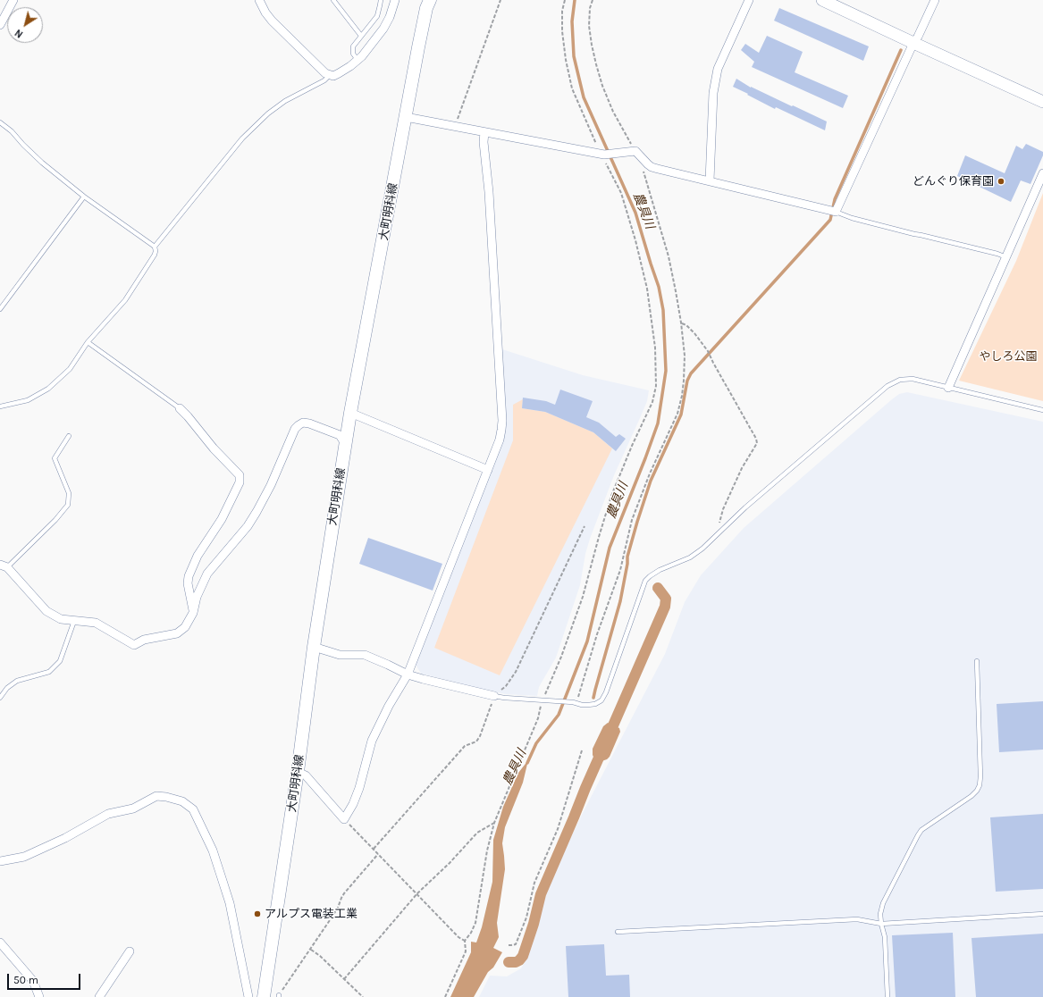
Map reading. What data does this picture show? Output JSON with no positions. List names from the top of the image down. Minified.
{"streets":{"main road":["大町明科線"]},"water":["農具川"],"parks":["やしろ公園"],"places":["どんぐり保育園","アルプス電装工業"],"scale_bar":"50 m","north":"bottom left"}
